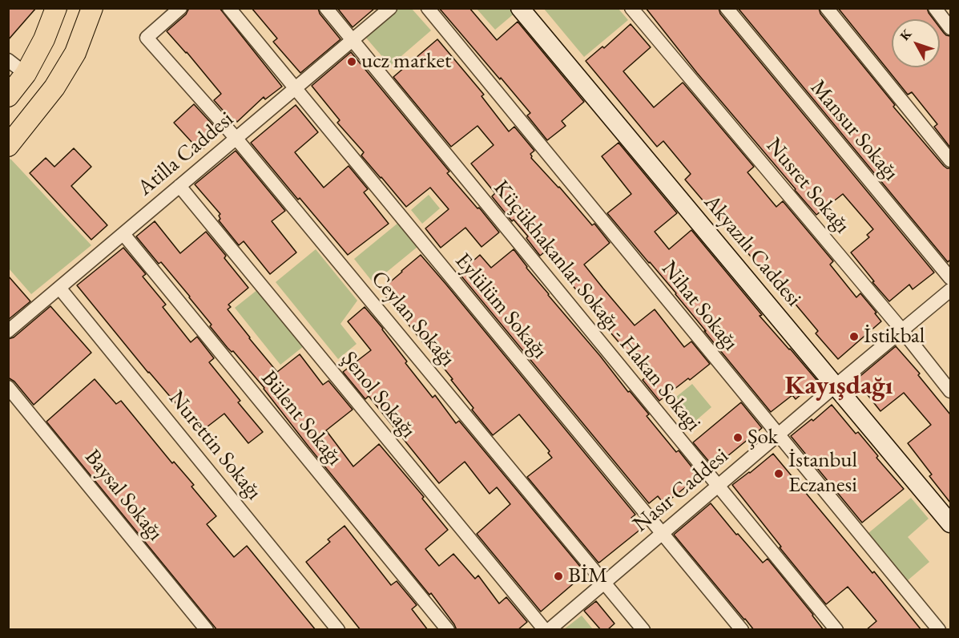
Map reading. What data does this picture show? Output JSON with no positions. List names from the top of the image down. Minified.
{"streets":{"street":["Mansur Sokağı","Atilla Caddesi","Nusret Sokağı","Akyazılı Caddesi","Eylülüm Sokağı","Küçükhakanlar Sokağı - Hakan Sokagi","Nihat Sokağı","Ceylan Sokağı","Şenol Sokağı","Bülent Sokağı","Nurettin Sokağı","Nasır Caddesi","Baysal Sokağı"]},"crossings":[["Atilla Caddesi","Eylülüm Sokağı"],["Atilla Caddesi","Küçükhakanlar Sokağı - Hakan Sokagi"],["Atilla Caddesi","Ceylan Sokağı"],["Atilla Caddesi","Şenol Sokağı"],["Atilla Caddesi","Bülent Sokağı"],["Atilla Caddesi","Nurettin Sokağı"],["Nusret Sokağı","Nasır Caddesi"],["Akyazılı Caddesi","Nasır Caddesi"],["Eylülüm Sokağı","Nasır Caddesi"],["Küçükhakanlar Sokağı - Hakan Sokagi","Nasır Caddesi"],["Nihat Sokağı","Nasır Caddesi"],["Ceylan Sokağı","Nasır Caddesi"]],"districts":["Kayışdağı"],"places":["ucz market","İstikbal","Şok","İstanbul Eczanesi","BİM"],"north":"top left"}
